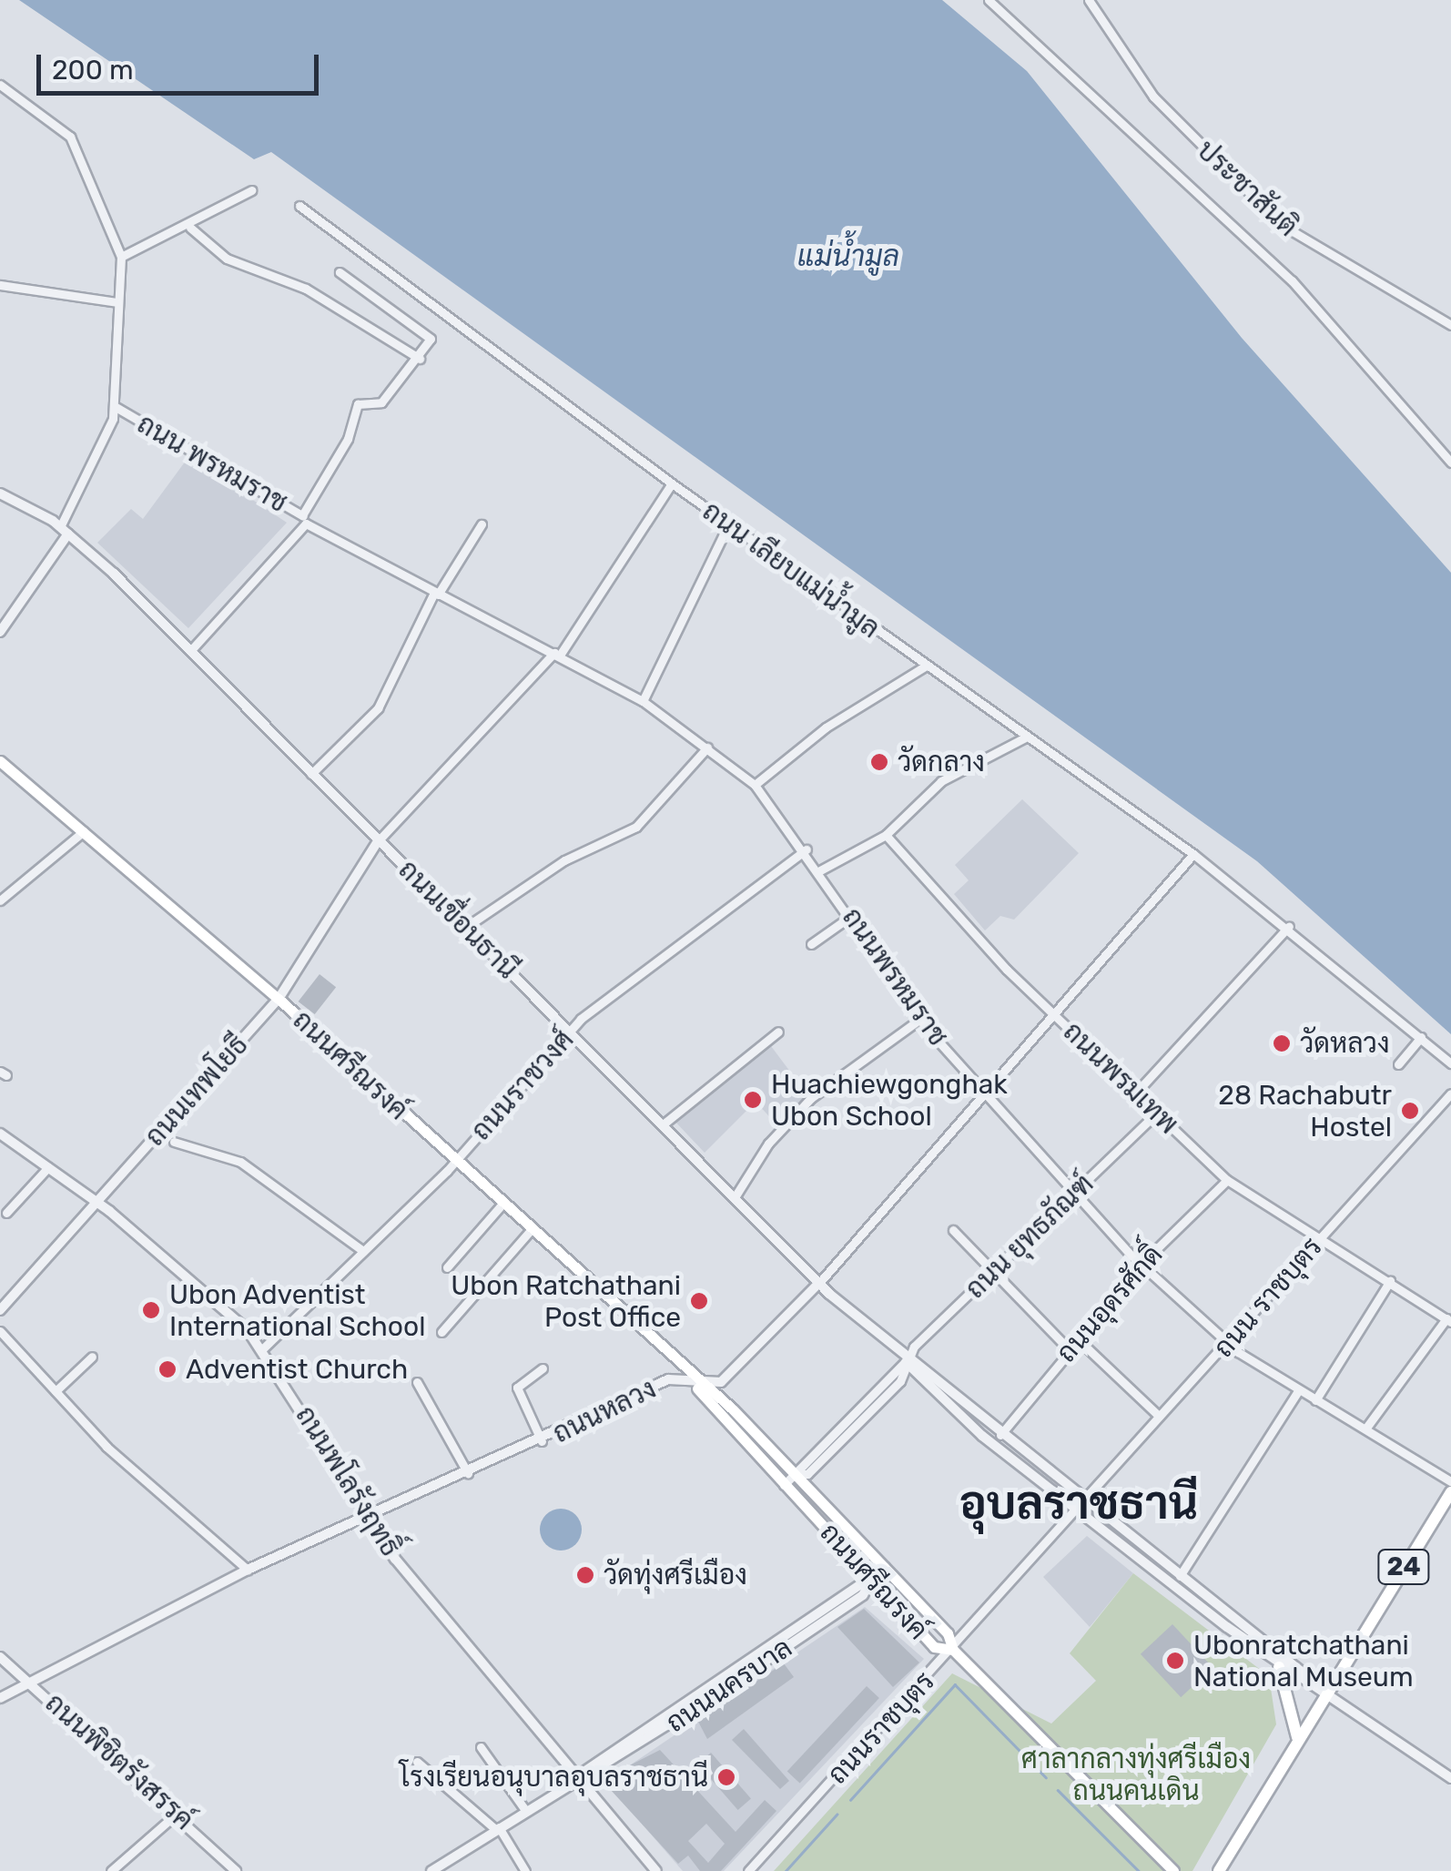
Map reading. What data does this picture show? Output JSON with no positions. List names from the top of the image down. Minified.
{"streets":{"main road":["ถนนศรีณรงค์","24"],"street":["ประชาสันติ","ถนน พรหมราช","ถนน เลียบแม่น้ำมูล","ถนนเขื่อนธานี","ถนนพรหมราช","ถนนพรมเทพ","ถนนราชวงศ์","ถนนเทพโยธี","ถนน ยุทธภัณฑ์","ถนน ราชบุตร","ถนนอุดรศักดิ์","ถนนหลวง","ถนนพโลรังฤทธิ์","ถนนนครบาล","ถนนราชบุตร","ถนนพิชิตรังสรรค์"]},"crossings":[["ถนน พรหมราช","ถนนพรหมราช"],["ถนน เลียบแม่น้ำมูล","ถนนเทพโยธี"],["ถนน เลียบแม่น้ำมูล","ถนนหลวง"],["ถนนเขื่อนธานี","ถนนราชวงศ์"],["ถนนเขื่อนธานี","ถนนเทพโยธี"],["ถนนเขื่อนธานี","ถนน ยุทธภัณฑ์"],["ถนนเขื่อนธานี","ถนน ราชบุตร"],["ถนนเขื่อนธานี","ถนนอุดรศักดิ์"],["ถนนเขื่อนธานี","ถนนหลวง"],["ถนนเขื่อนธานี","24"],["ถนนเขื่อนธานี","ถนนราชบุตร"],["ถนนพรหมราช","ถนนราชวงศ์"],["ถนนพรหมราช","ถนนเทพโยธี"],["ถนนพรหมราช","ถนน ยุทธภัณฑ์"],["ถนนพรหมราช","ถนน ราชบุตร"],["ถนนพรหมราช","ถนนอุดรศักดิ์"],["ถนนพรหมราช","ถนนหลวง"],["ถนนศรีณรงค์","ถนนราชวงศ์"],["ถนนศรีณรงค์","ถนนเทพโยธี"],["ถนนศรีณรงค์","ถนนหลวง"],["ถนนศรีณรงค์","ถนนนครบาล"],["ถนนศรีณรงค์","ถนนราชบุตร"],["ถนนพรมเทพ","ถนน ยุทธภัณฑ์"],["ถนนพรมเทพ","ถนน ราชบุตร"],["ถนนพรมเทพ","ถนนอุดรศักดิ์"],["ถนนพรมเทพ","ถนนหลวง"],["ถนนราชวงศ์","ถนนพโลรังฤทธิ์"],["ถนนเทพโยธี","ถนนพโลรังฤทธิ์"],["ถนน ราชบุตร","ถนนราชบุตร"],["ถนนหลวง","ถนนพโลรังฤทธิ์"],["ถนนหลวง","ถนนพิชิตรังสรรค์"],["ถนนพโลรังฤทธิ์","ถนนนครบาล"]],"districts":["อุบลราชธานี"],"water":["แม่น้ำมูล"],"parks":["ศาลากลางทุ่งศรีเมือง ถนนคนเดิน"],"places":["วัดกลาง","วัดหลวง","Huachiewgonghak Ubon School","28 Rachabutr Hostel","Ubon Ratchathani Post Office","Ubon Adventist International School","Adventist Church","วัดทุ่งศรีเมือง","Ubonratchathani National Museum","โรงเรียนอนุบาลอุบลราชธานี"],"scale_bar":"200 m"}
